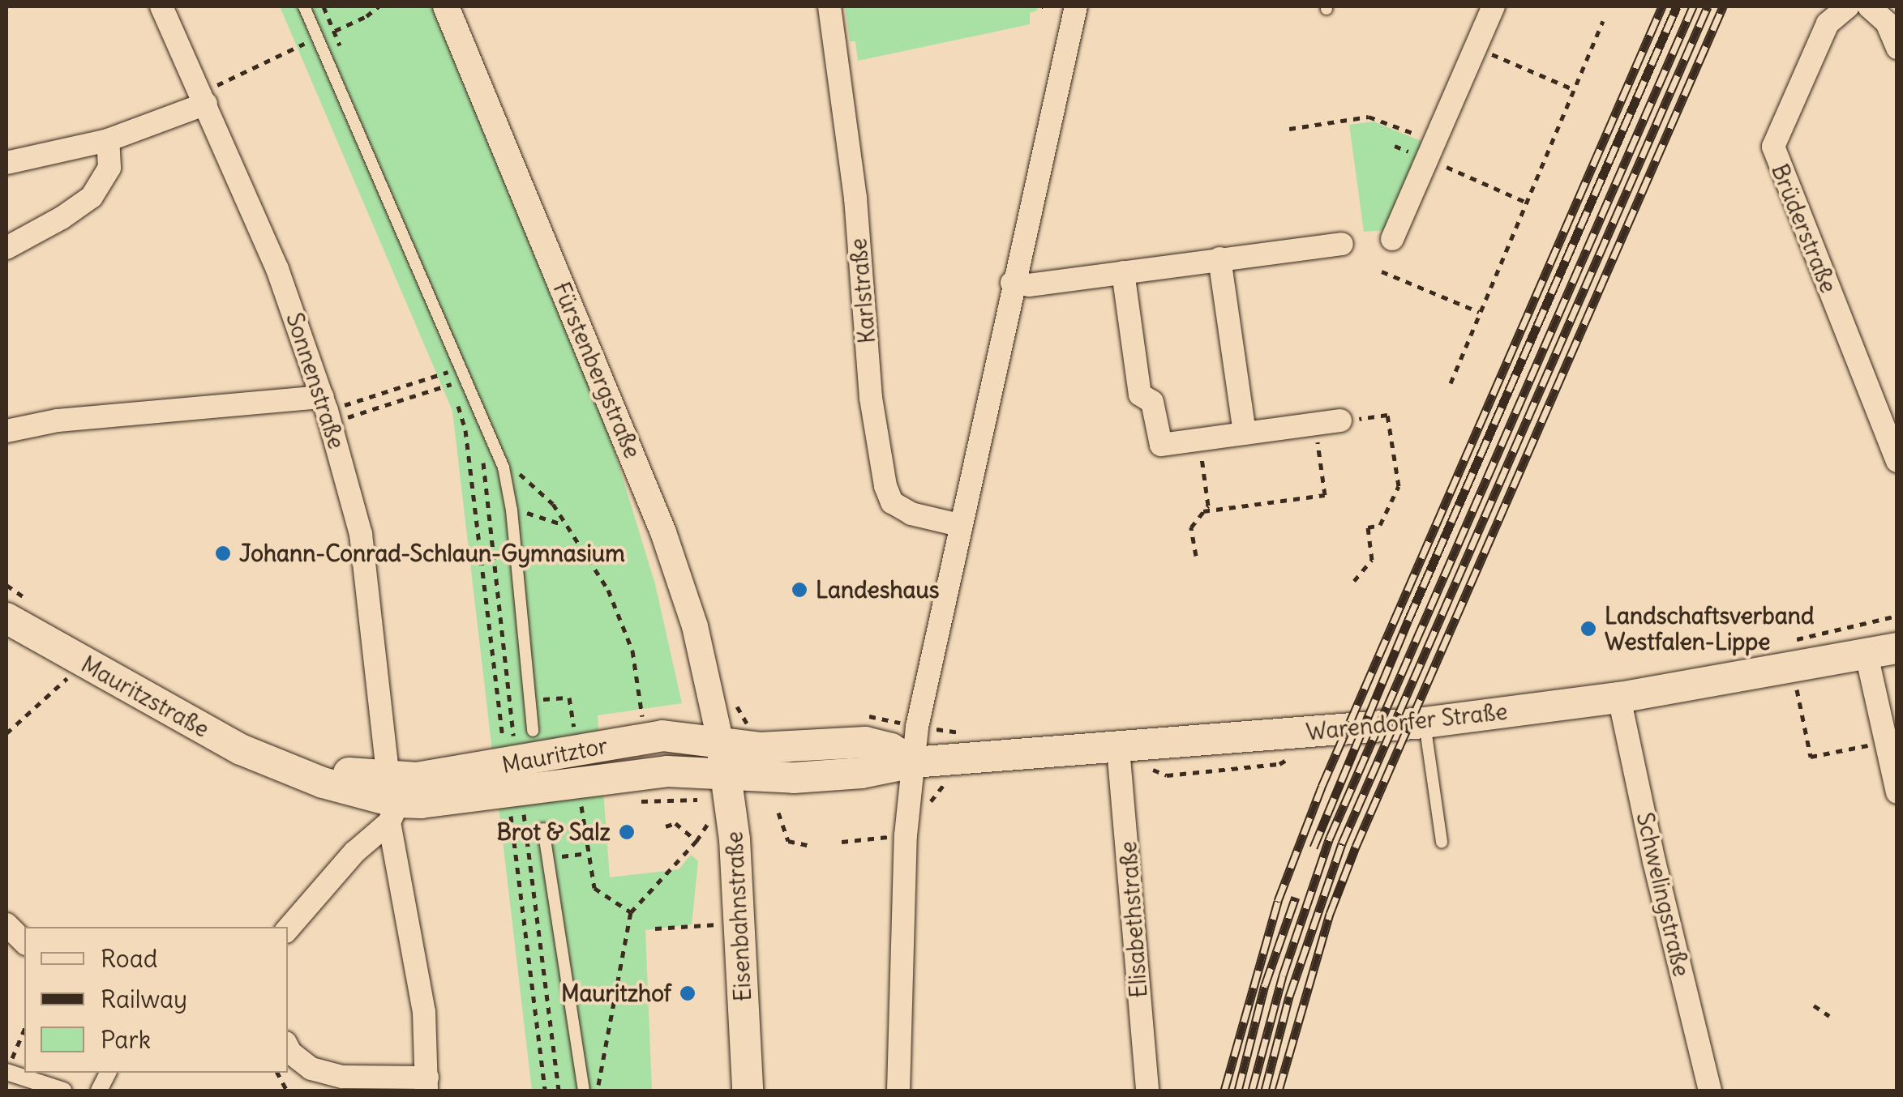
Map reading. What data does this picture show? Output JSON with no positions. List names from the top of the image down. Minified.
{"streets":{"main road":["Mauritzstraße","Warendorfer Straße","Mauritztor","Eisenbahnstraße"],"street":["Brüderstraße","Karlstraße","Fürstenbergstraße","Sonnenstraße","Schwelingstraße","Elisabethstraße"]},"crossings":[["Fürstenbergstraße","Mauritztor"],["Fürstenbergstraße","Eisenbahnstraße"],["Sonnenstraße","Mauritzstraße"],["Sonnenstraße","Mauritztor"],["Mauritzstraße","Mauritztor"],["Warendorfer Straße","Mauritztor"],["Warendorfer Straße","Schwelingstraße"],["Warendorfer Straße","Elisabethstraße"],["Mauritztor","Eisenbahnstraße"]],"places":["Johann-Conrad-Schlaun-Gymnasium","Landeshaus","Landschaftsverband Westfalen-Lippe","Brot & Salz","Mauritzhof"],"legend":["Road","Railway","Park"]}
